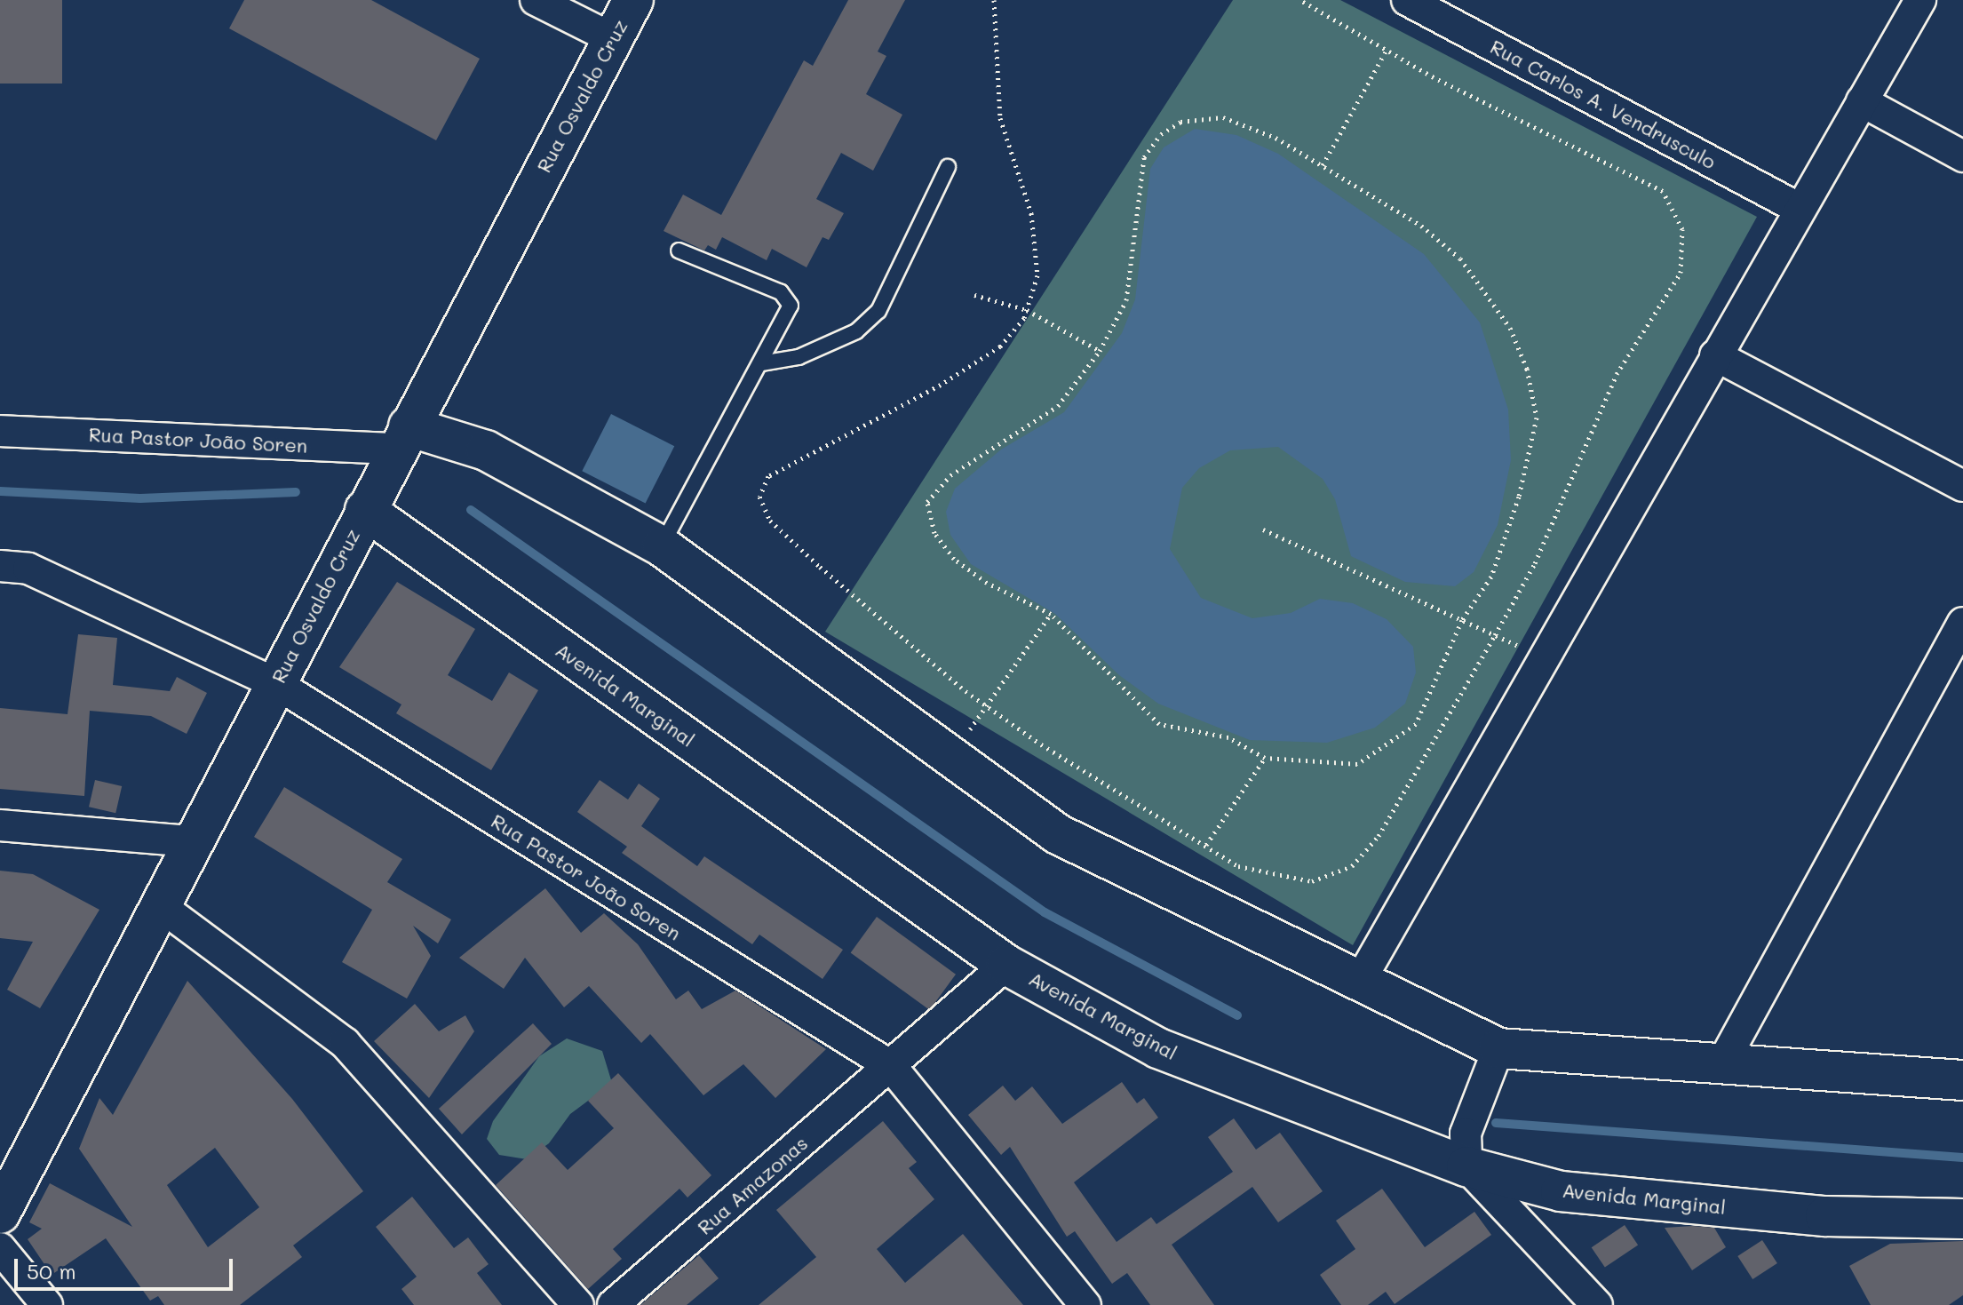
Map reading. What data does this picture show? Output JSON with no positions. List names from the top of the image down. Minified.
{"streets":{"main road":["Rua Osvaldo Cruz","Avenida Marginal"],"street":["Rua Carlos A. Vendrusculo","Rua Pastor João Soren","Rua Amazonas"]},"crossings":[["Rua Osvaldo Cruz","Rua Pastor João Soren"],["Rua Osvaldo Cruz","Avenida Marginal"],["Rua Pastor João Soren","Rua Amazonas"],["Avenida Marginal","Rua Amazonas"]],"scale_bar":"50 m"}
